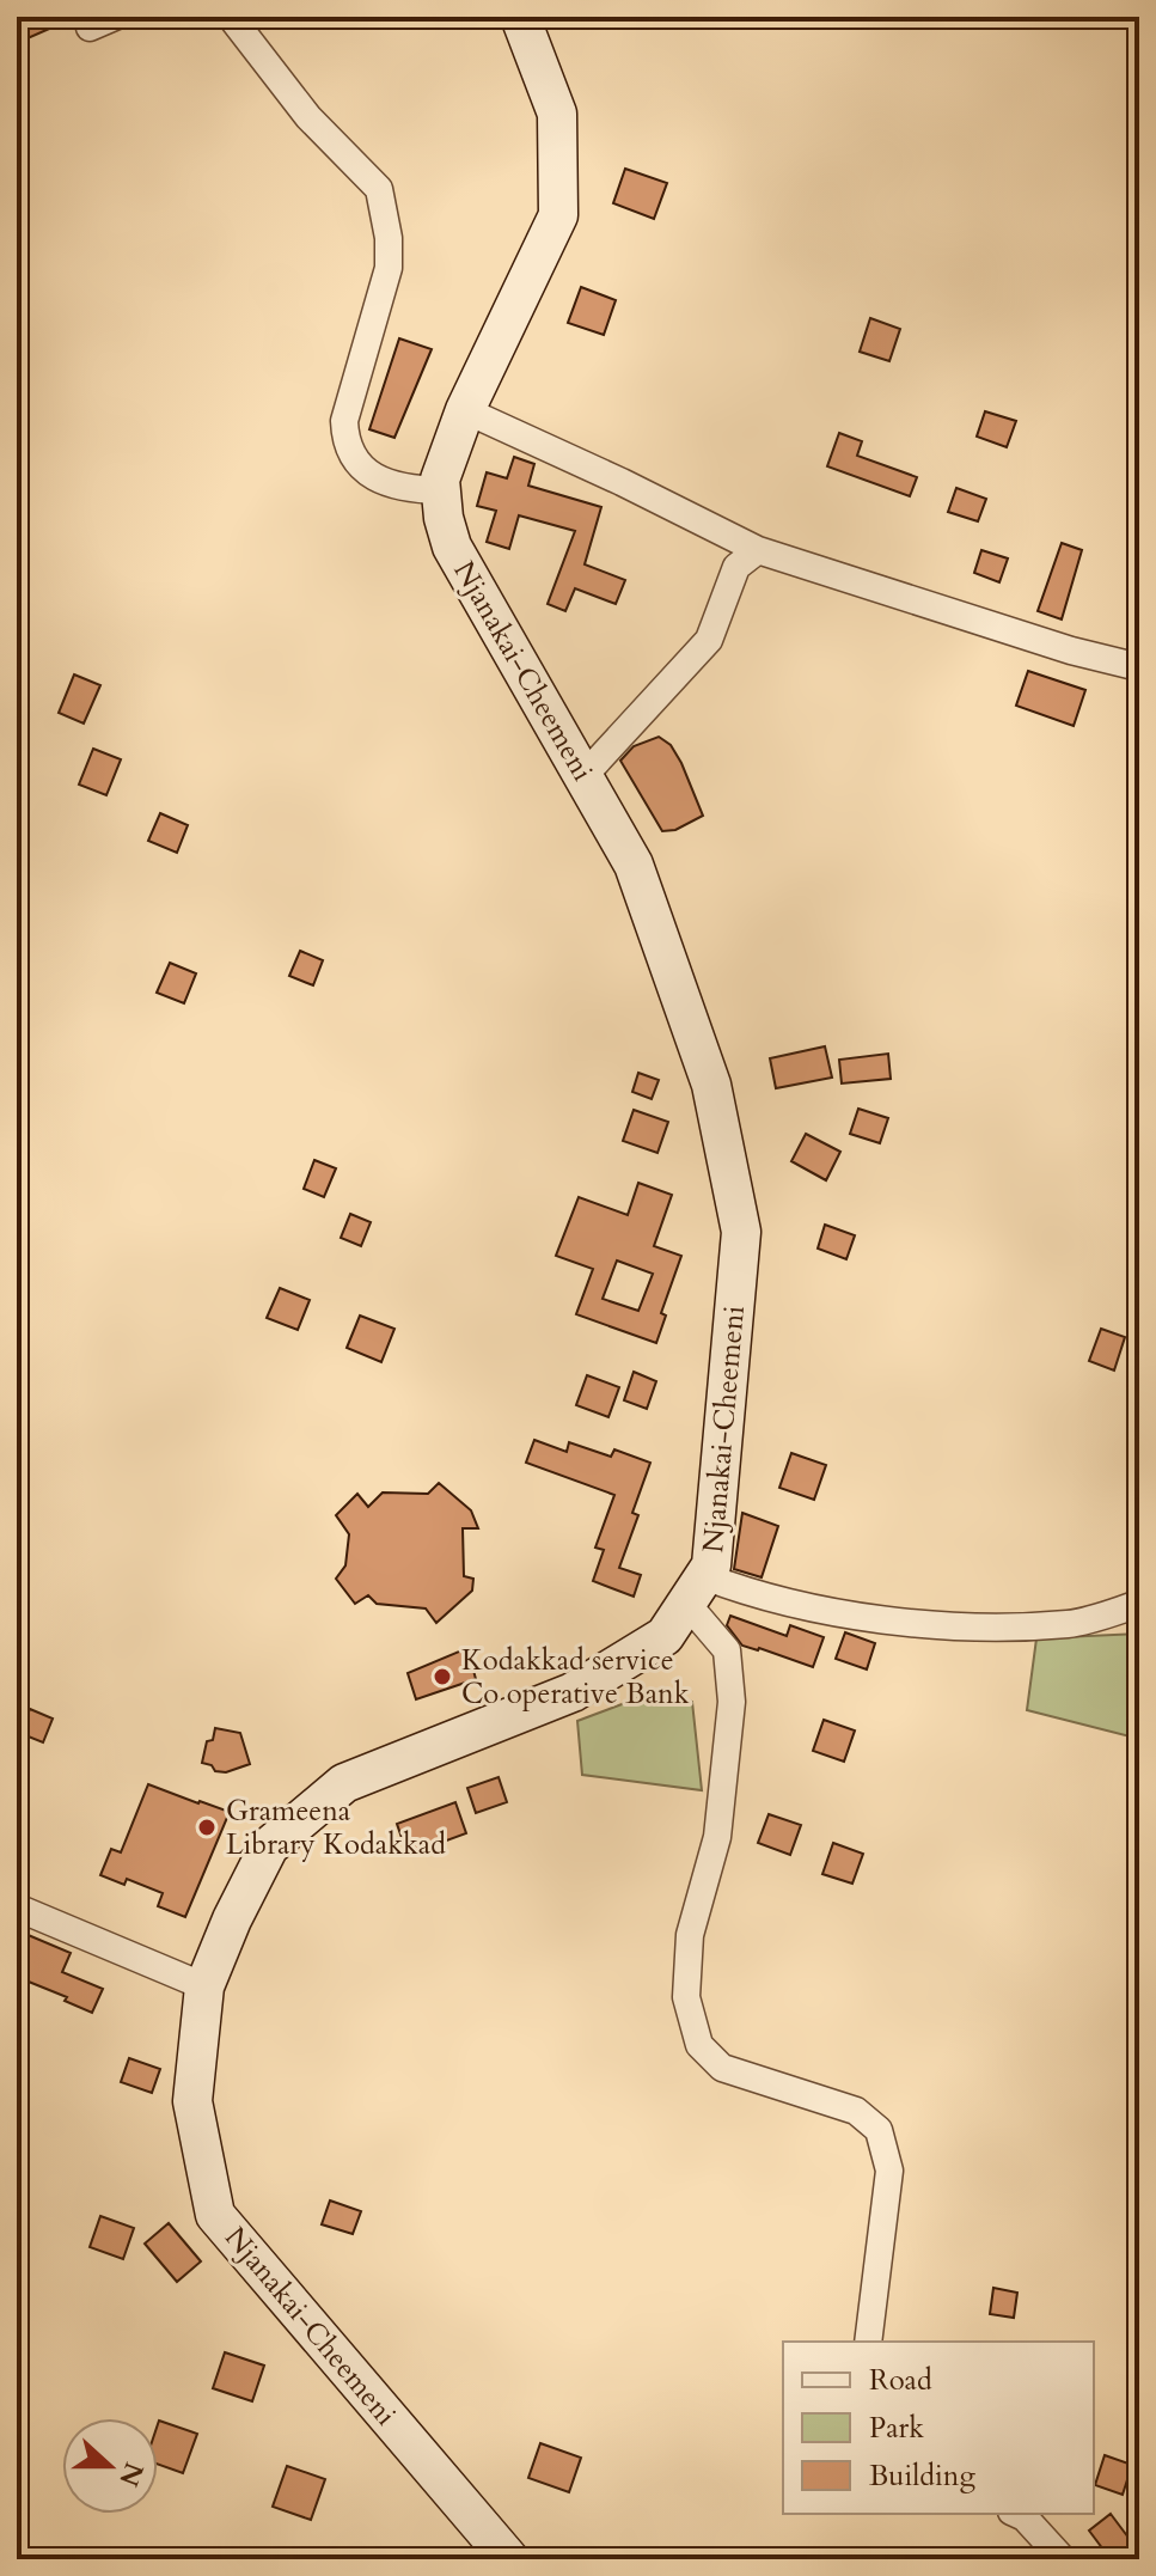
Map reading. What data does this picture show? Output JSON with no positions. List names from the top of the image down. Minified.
{"streets":{"main road":["Njanakai-Cheemeni"]},"places":["Kodakkad service Co operative Bank","Grameena Library Kodakkad"],"legend":["Road","Park","Building"],"north":"right"}
